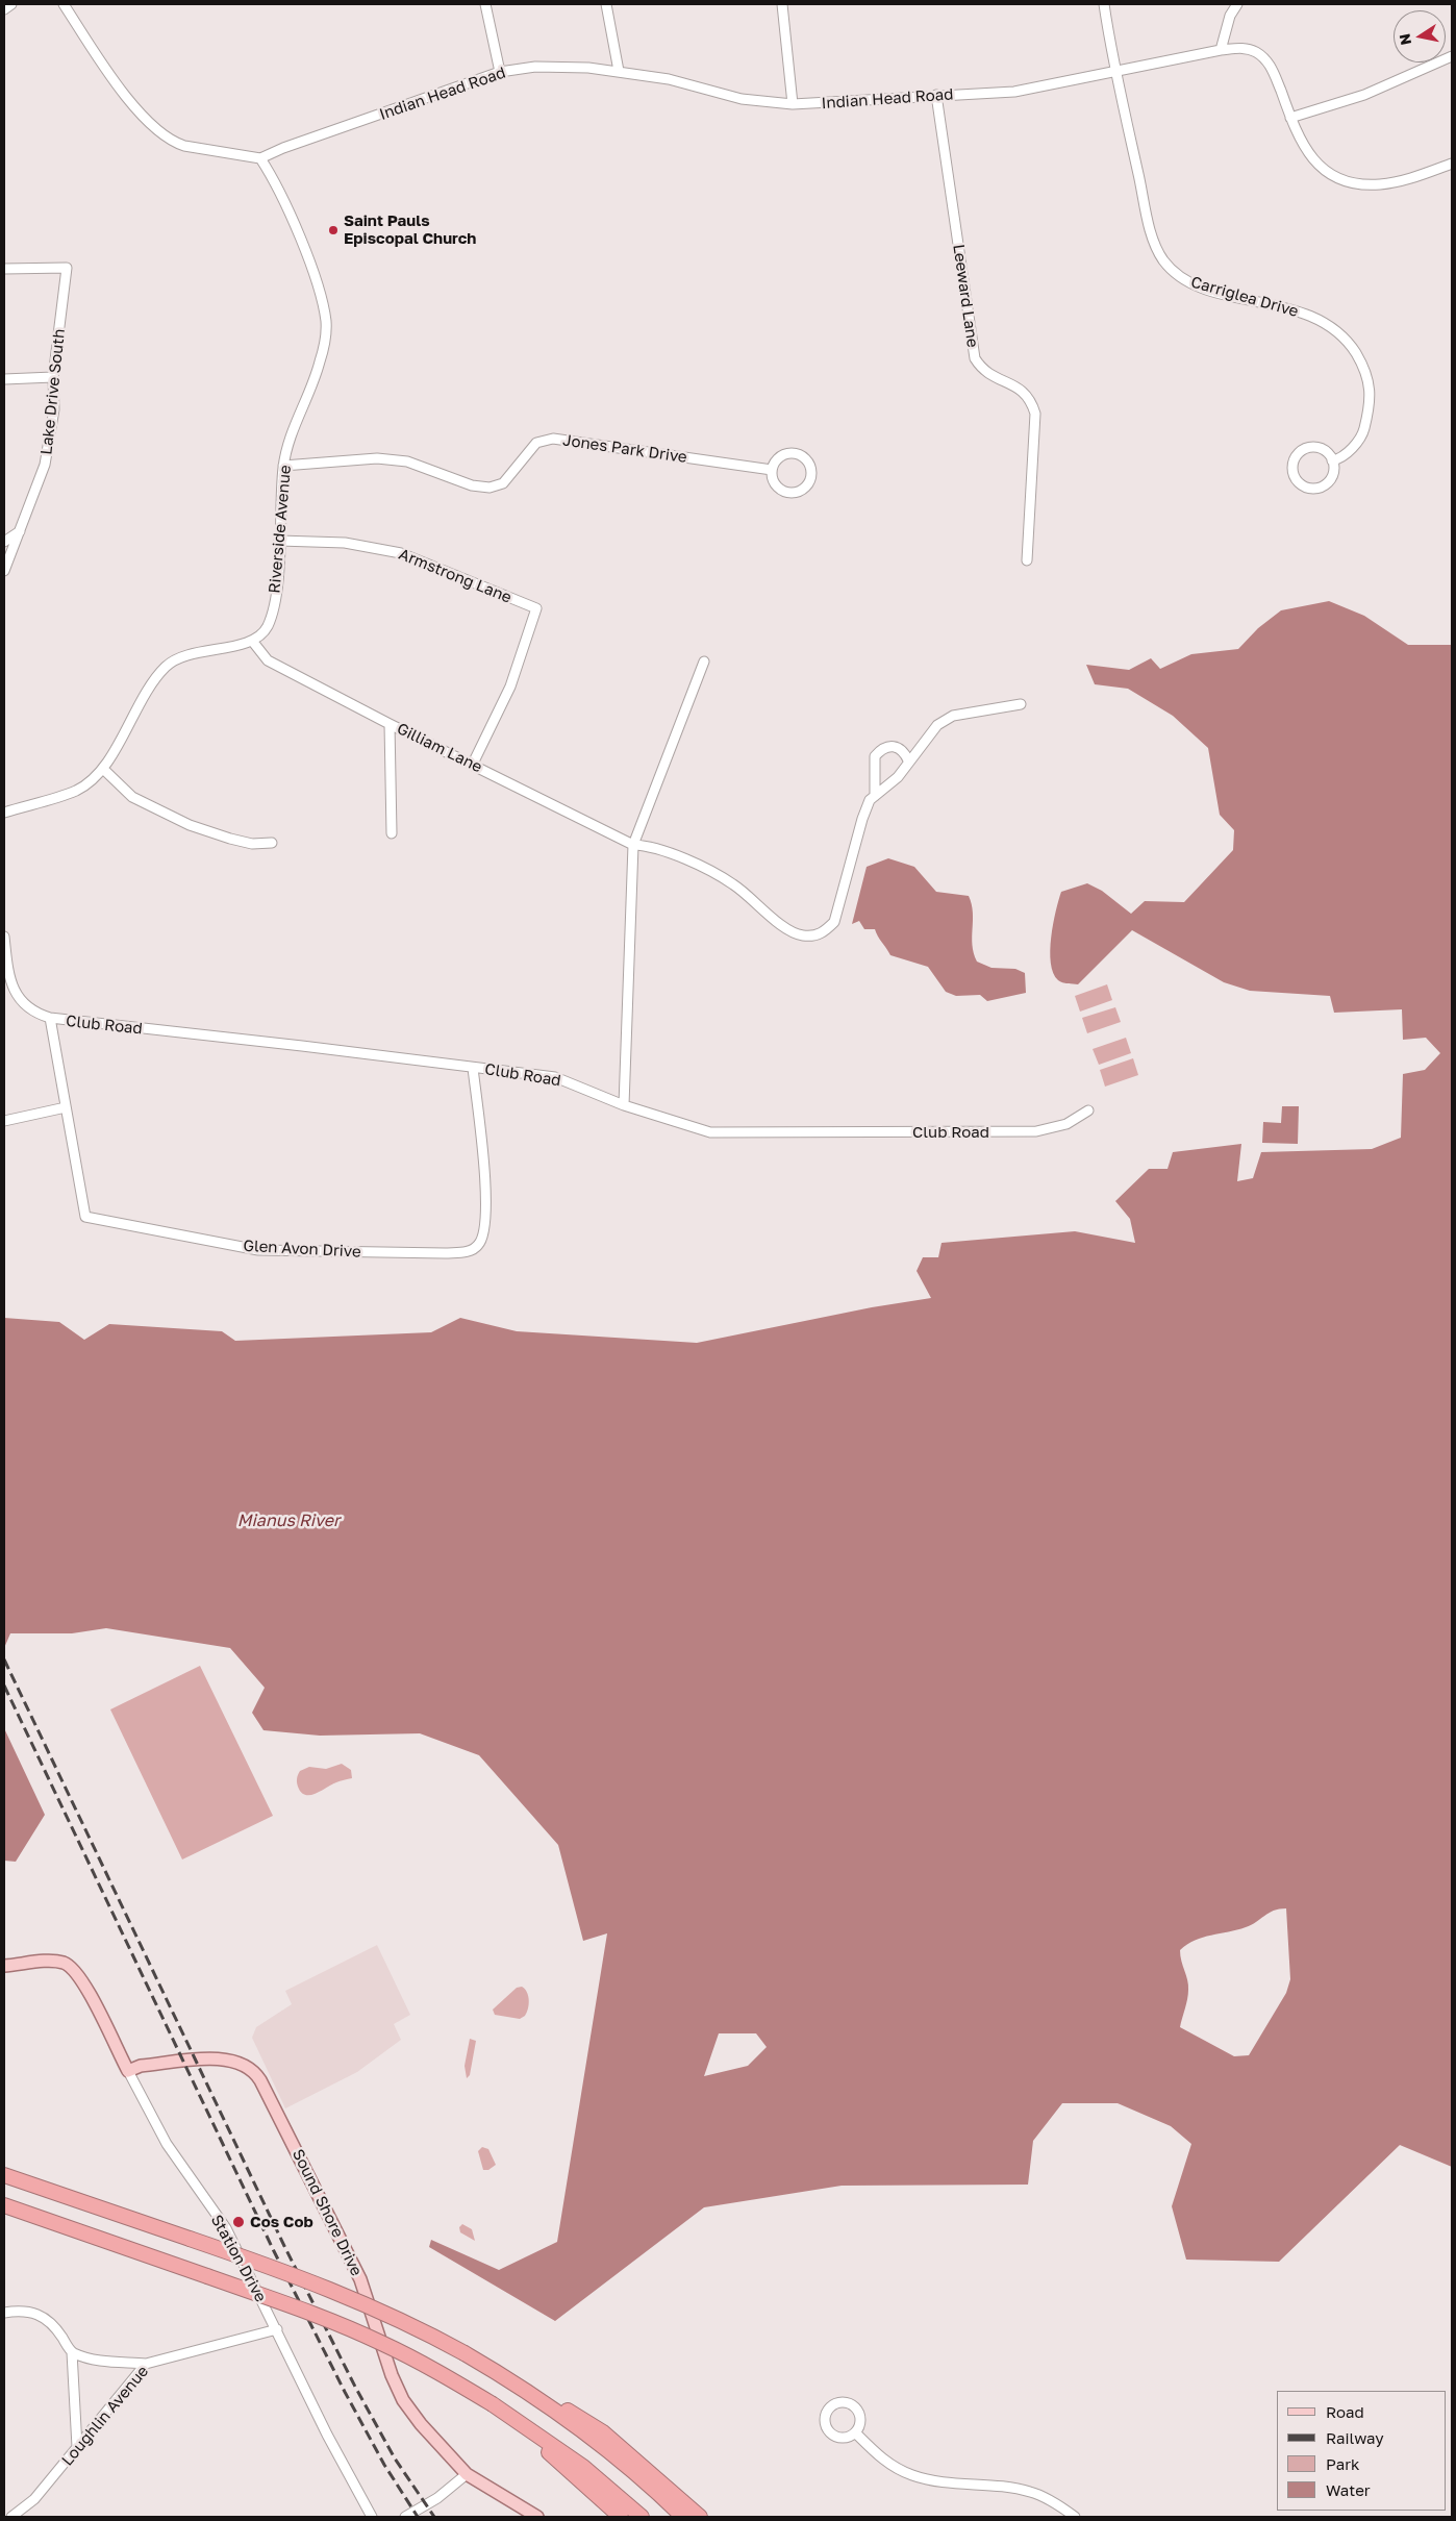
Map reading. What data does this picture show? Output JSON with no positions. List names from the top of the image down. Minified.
{"streets":{"main road":["Sound Shore Drive","Station Drive"],"street":["Indian Head Road","Leeward Lane","Carriglea Drive","Lake Drive South","Jones Park Drive","Riverside Avenue","Armstrong Lane","Gilliam Lane","Club Road","Glen Avon Drive","Loughlin Avenue"]},"crossings":[["Indian Head Road","Leeward Lane"],["Indian Head Road","Carriglea Drive"],["Indian Head Road","Riverside Avenue"],["Jones Park Drive","Riverside Avenue"],["Riverside Avenue","Armstrong Lane"],["Riverside Avenue","Gilliam Lane"],["Armstrong Lane","Gilliam Lane"],["Club Road","Glen Avon Drive"],["Sound Shore Drive","Station Drive"],["Station Drive","Loughlin Avenue"]],"water":["Mianus River"],"places":["Saint Pauls Episcopal Church","Cos Cob"],"legend":["Road","Railway","Park","Water"],"north":"left"}
